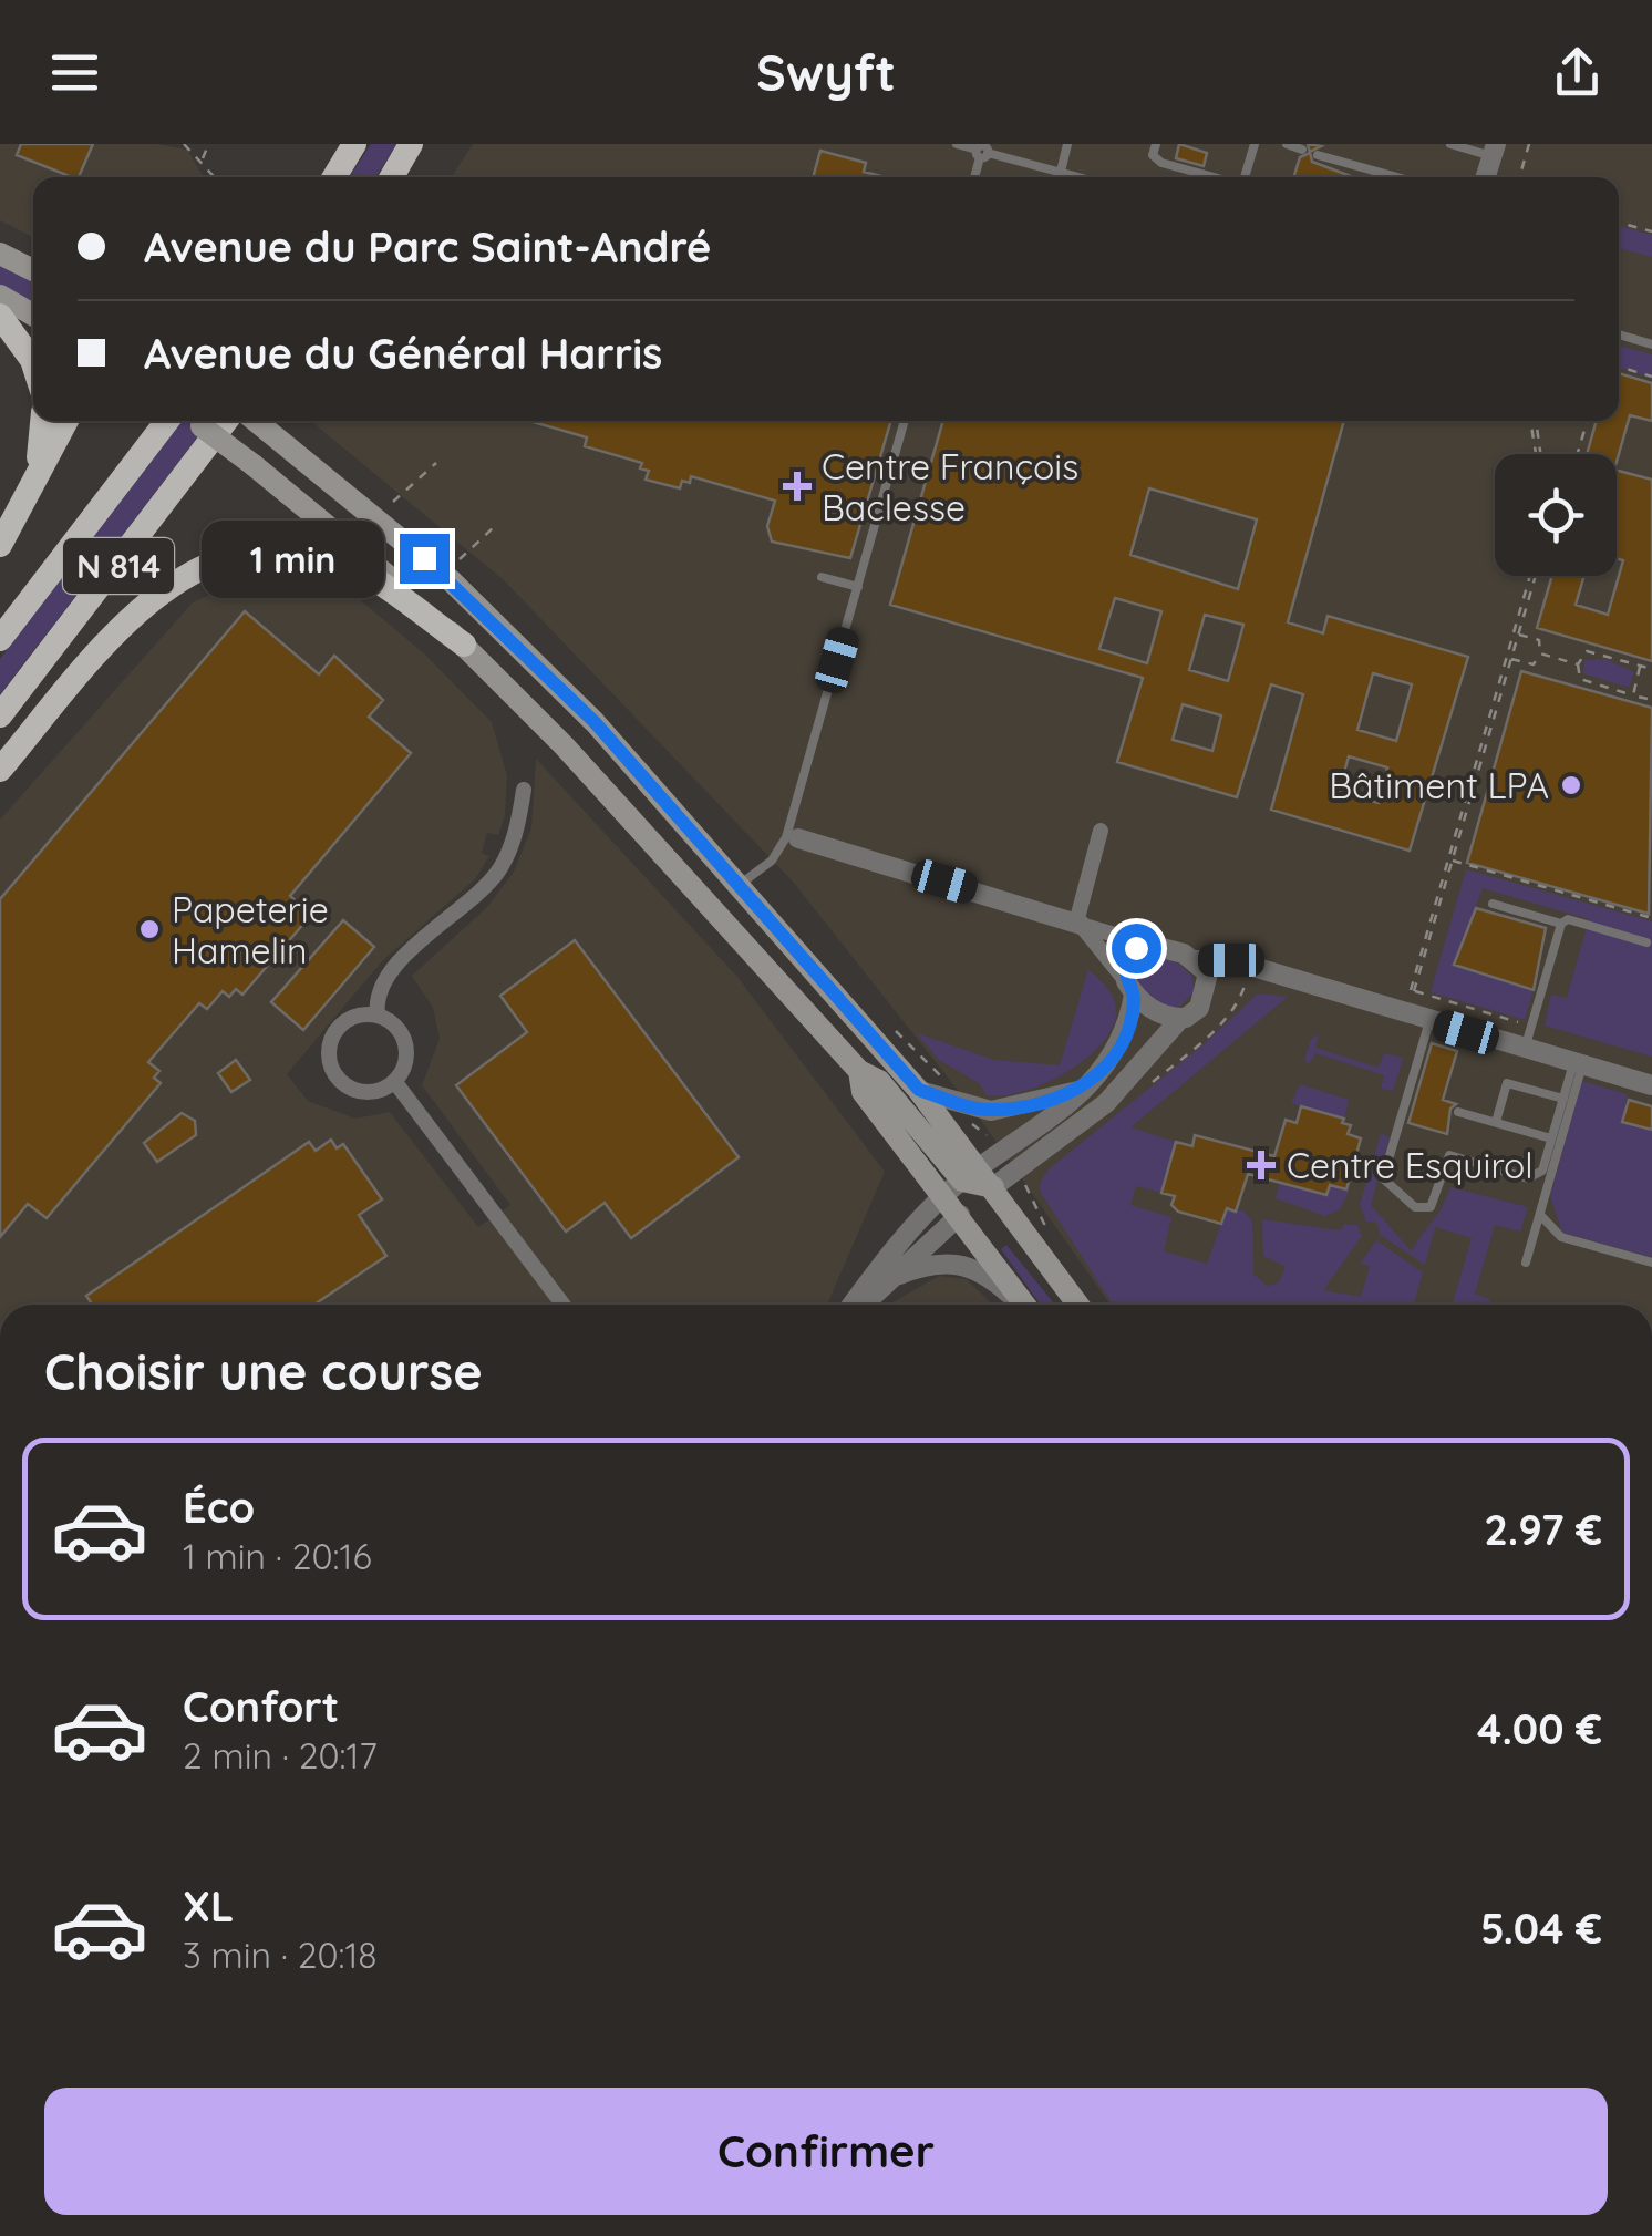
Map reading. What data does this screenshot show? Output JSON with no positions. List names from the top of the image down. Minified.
{"streets":{"highway":["N 814"]},"places":{"health":["Centre François Baclesse","Centre Esquirol"],"other":["Bâtiment LPA","Papeterie Hamelin"]},"page":{"header":"Swyft","banner":["Avenue du Parc Saint-André","Avenue du Général Harris"],"bubble":"1 min","heading":"Choisir une course","list":[{"name":"Éco","note":"1 min · 20:16","value":"2.97 €"},{"name":"Confort","note":"2 min · 20:17","value":"4.00 €"},{"name":"XL","note":"3 min · 20:18","value":"5.04 €"}],"buttons":"Confirmer"}}
